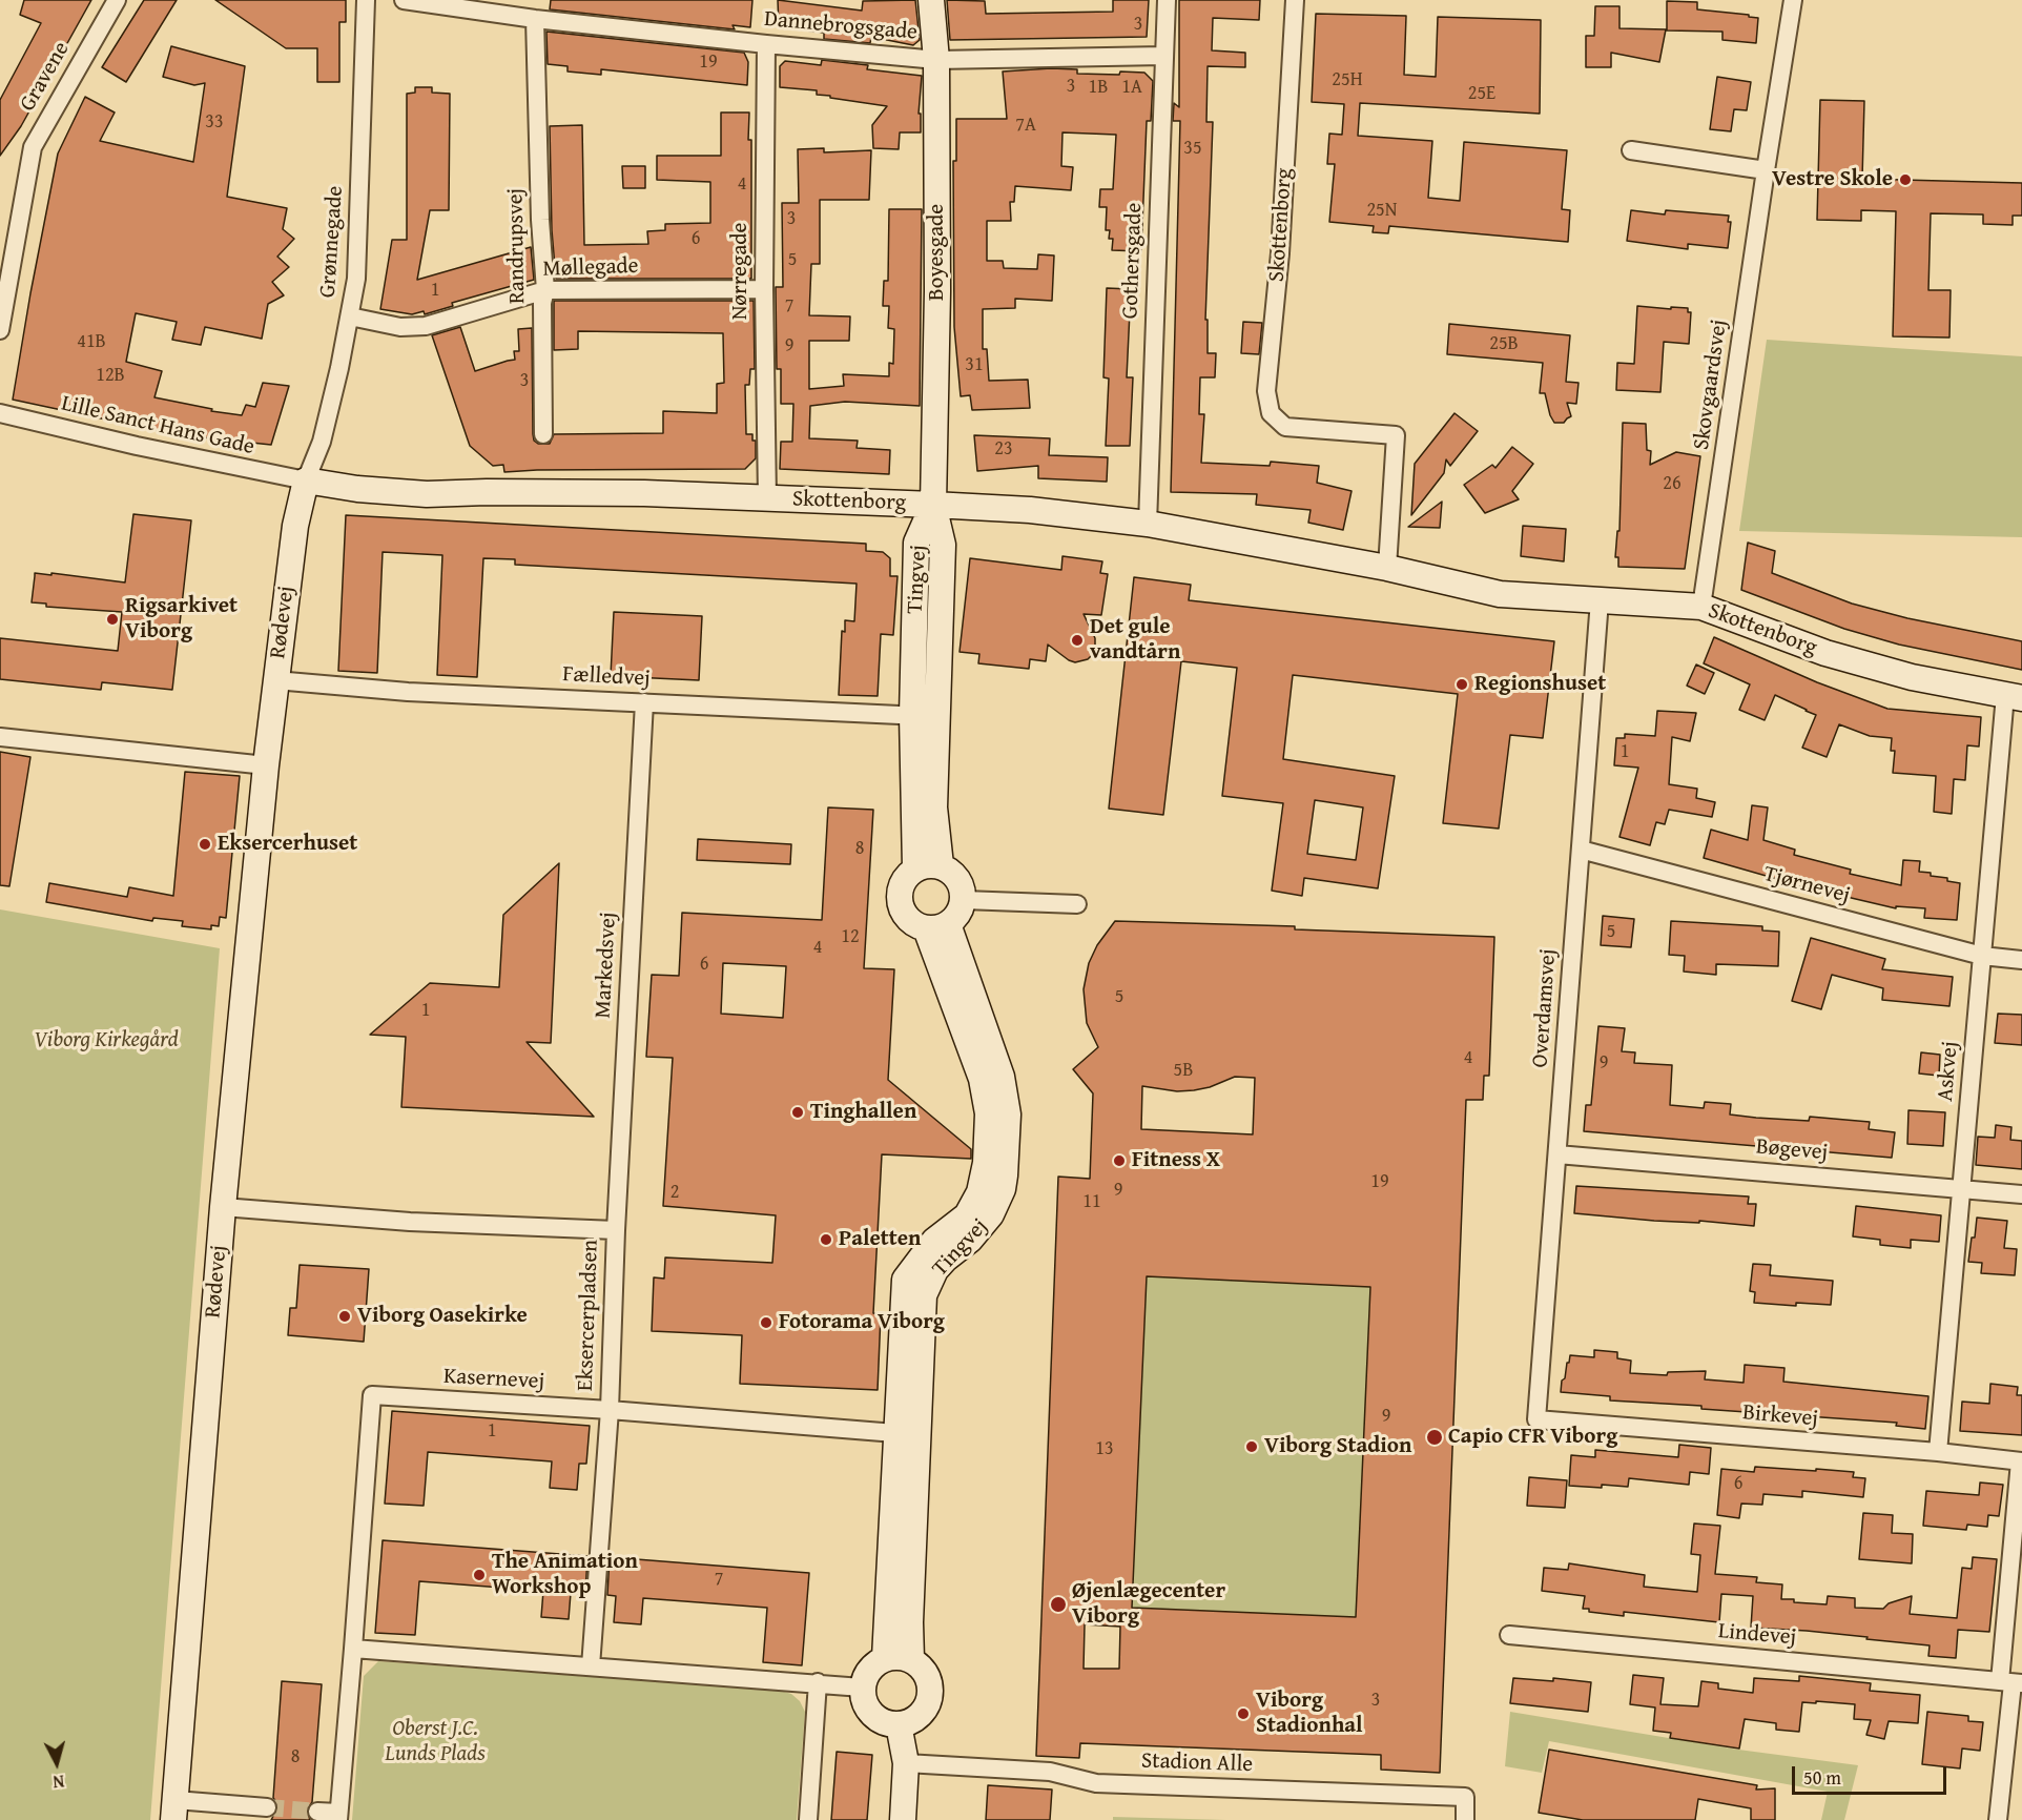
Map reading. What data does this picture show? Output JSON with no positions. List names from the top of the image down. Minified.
{"streets":{"street":["Dannebrogsgade","Gravene","Skottenborg","Grønnegade","Randrupsvej","Boyesgade","Gothersgade","Møllegade","Nørregade","Skovgaardsvej","Lille Sanct Hans Gade","Tingvej","Rødevej","Fælledvej","Tjørnevej","Markedsvej","Overdamsvej","Askvej","Bøgevej","Eksercerpladsen","Kasernevej","Birkevej","Lindevej","Stadion Alle"]},"crossings":[["Dannebrogsgade","Randrupsvej"],["Dannebrogsgade","Boyesgade"],["Dannebrogsgade","Gothersgade"],["Dannebrogsgade","Nørregade"],["Skottenborg","Grønnegade"],["Skottenborg","Boyesgade"],["Skottenborg","Gothersgade"],["Skottenborg","Nørregade"],["Skottenborg","Skovgaardsvej"],["Skottenborg","Lille Sanct Hans Gade"],["Skottenborg","Tingvej"],["Skottenborg","Rødevej"],["Skottenborg","Overdamsvej"],["Skottenborg","Askvej"],["Grønnegade","Møllegade"],["Grønnegade","Lille Sanct Hans Gade"],["Grønnegade","Rødevej"],["Randrupsvej","Møllegade"],["Boyesgade","Tingvej"],["Møllegade","Nørregade"],["Lille Sanct Hans Gade","Rødevej"],["Tingvej","Fælledvej"],["Tingvej","Eksercerpladsen"],["Rødevej","Fælledvej"],["Rødevej","Eksercerpladsen"],["Fælledvej","Markedsvej"],["Tjørnevej","Overdamsvej"],["Tjørnevej","Askvej"],["Markedsvej","Eksercerpladsen"],["Overdamsvej","Bøgevej"],["Overdamsvej","Birkevej"],["Askvej","Bøgevej"],["Askvej","Birkevej"],["Eksercerpladsen","Kasernevej"],["Birkevej","Lindevej"]],"parks":["Viborg Kirkegård","Oberst J.C. Lunds Plads"],"places":["Vestre Skole","Rigsarkivet Viborg","Det gule vandtårn","Regionshuset","Eksercerhuset","Tinghallen","Fitness X","Paletten","Viborg Oasekirke","Fotorama Viborg","Capio CFR Viborg","Viborg Stadion","The Animation Workshop","Øjenlægecenter Viborg","Viborg Stadionhal"],"house_numbers":["3","19","25H","3","1B","1A","25E","33","7A","35","4","25N","3","6","5","1","7","41B","25B","9","31","12B","3","23","26","1","8","5","12","4","6","5","1","4","9","5B","19","9","2","11","9","1","13","6","7","3","8"],"scale_bar":"50 m","north":"bottom"}
